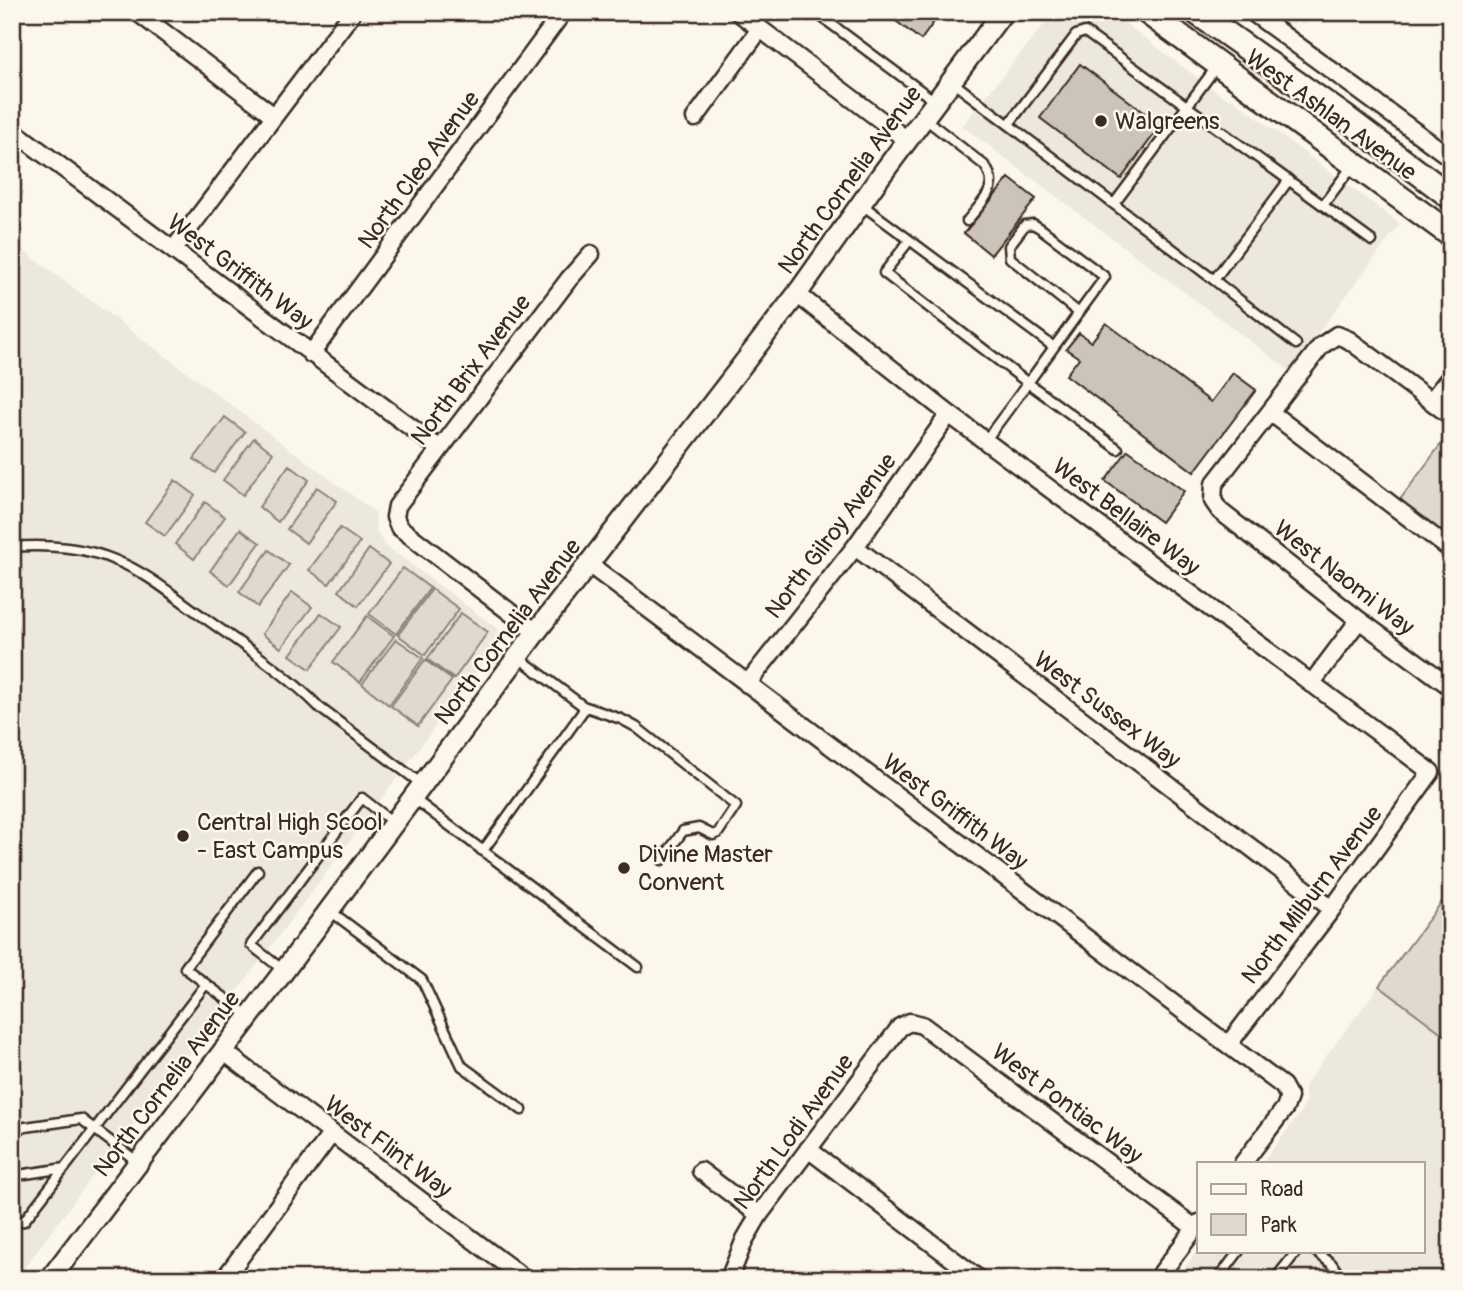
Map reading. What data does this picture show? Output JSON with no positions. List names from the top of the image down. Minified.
{"streets":{"main road":["West Ashlan Avenue"],"street":["North Cleo Avenue","North Cornelia Avenue","West Griffith Way","North Brix Avenue","West Bellaire Way","North Gilroy Avenue","West Naomi Way","West Sussex Way","North Milburn Avenue","West Pontiac Way","North Lodi Avenue","West Flint Way"]},"crossings":[["North Cleo Avenue","West Griffith Way"],["North Cornelia Avenue","West Griffith Way"],["North Cornelia Avenue","North Brix Avenue"],["North Cornelia Avenue","West Bellaire Way"],["North Cornelia Avenue","West Flint Way"],["West Griffith Way","North Brix Avenue"],["West Griffith Way","North Gilroy Avenue"],["West Griffith Way","North Milburn Avenue"],["West Bellaire Way","North Gilroy Avenue"],["West Bellaire Way","North Milburn Avenue"],["North Gilroy Avenue","West Sussex Way"],["West Sussex Way","North Milburn Avenue"],["West Pontiac Way","North Lodi Avenue"]],"places":["Walgreens","Central High Scool - East Campus","Divine Master Convent"],"legend":["Road","Park"]}
